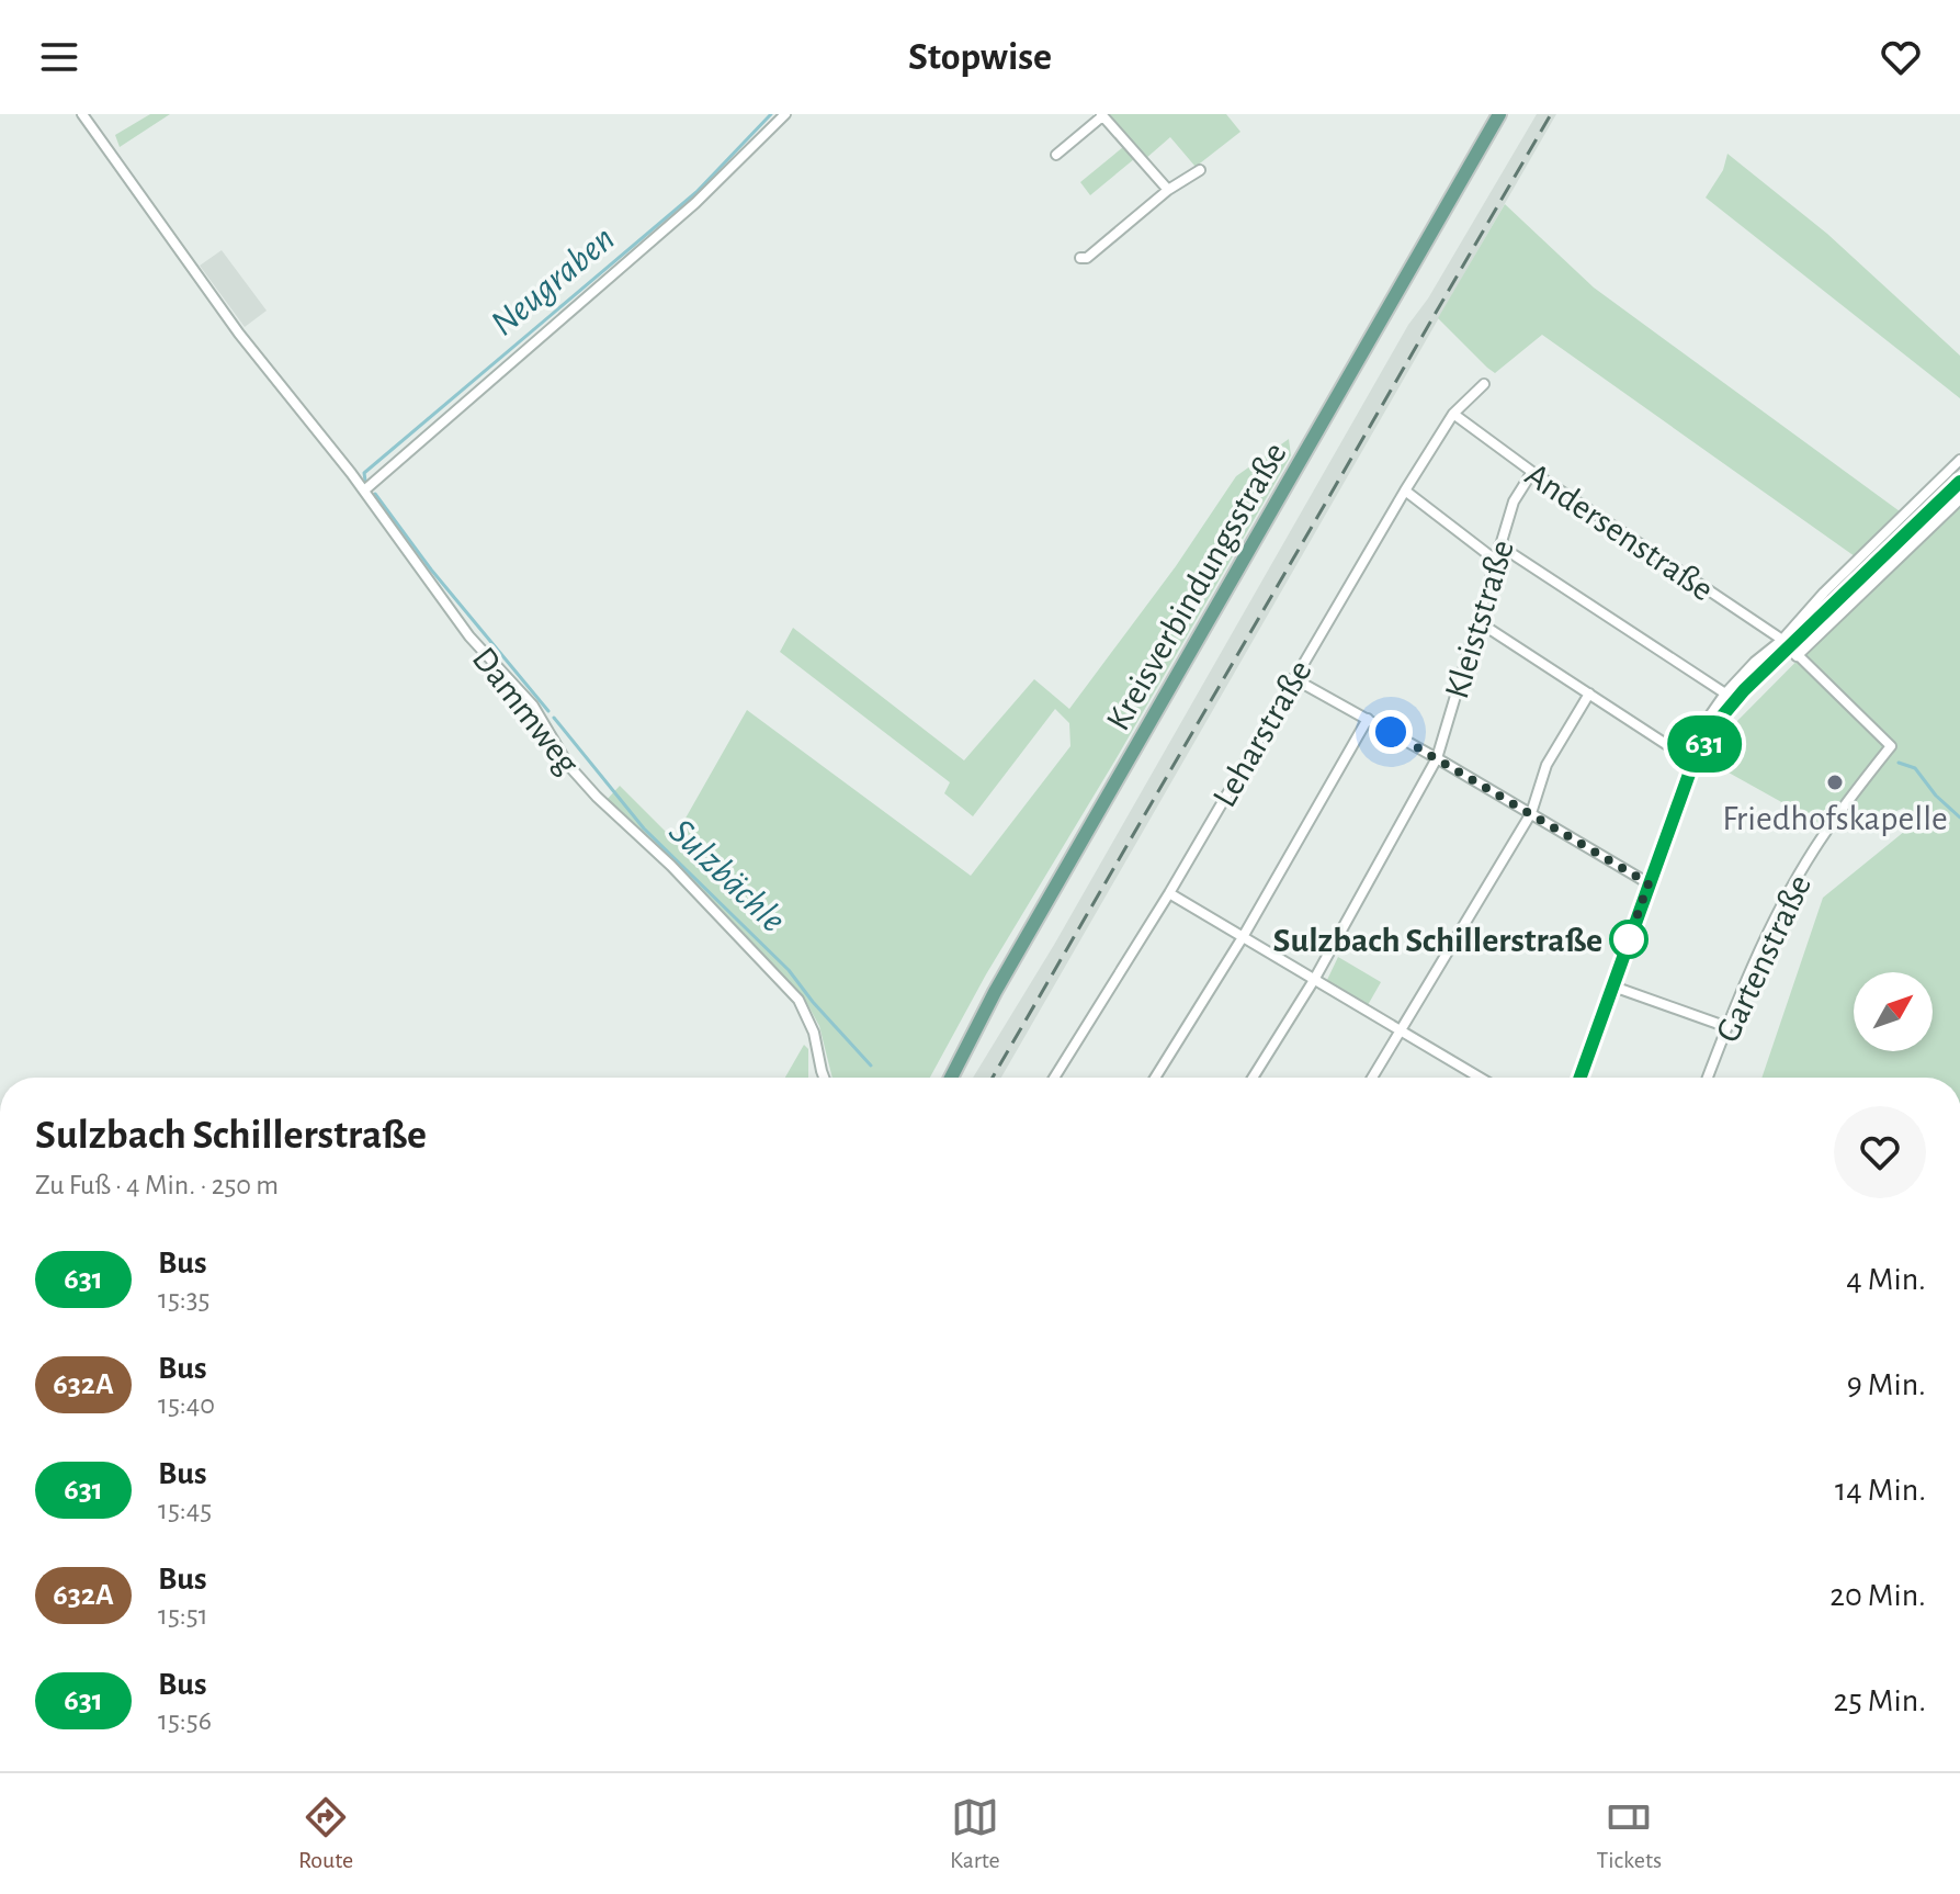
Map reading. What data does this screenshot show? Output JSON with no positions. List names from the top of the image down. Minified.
{"streets":{"main road":["Kreisverbindungsstraße"],"street":["Andersenstraße","Kleiststraße","Dammweg","Leharstraße","Gartenstraße"]},"crossings":[["Andersenstraße","Kleiststraße"],["Andersenstraße","Leharstraße"],["Andersenstraße","Gartenstraße"]],"water":["Neugraben","Sulzbächle"],"places":["Friedhofskapelle","Sulzbach Schillerstraße"],"lines":["bus line 631"],"north":"top right","page":{"header":"Stopwise","on_map":"631","heading":["Sulzbach Schillerstraße","Zu Fuß · 4 Min. · 250 m"],"list":[{"mark":"631","name":"Bus","note":"15:35","value":"4 Min."},{"mark":"632A","name":"Bus","note":"15:40","value":"9 Min."},{"mark":"631","name":"Bus","note":"15:45","value":"14 Min."},{"mark":"632A","name":"Bus","note":"15:51","value":"20 Min."},{"mark":"631","name":"Bus","note":"15:56","value":"25 Min."}],"tabs":["Route","Karte","Tickets"]}}
